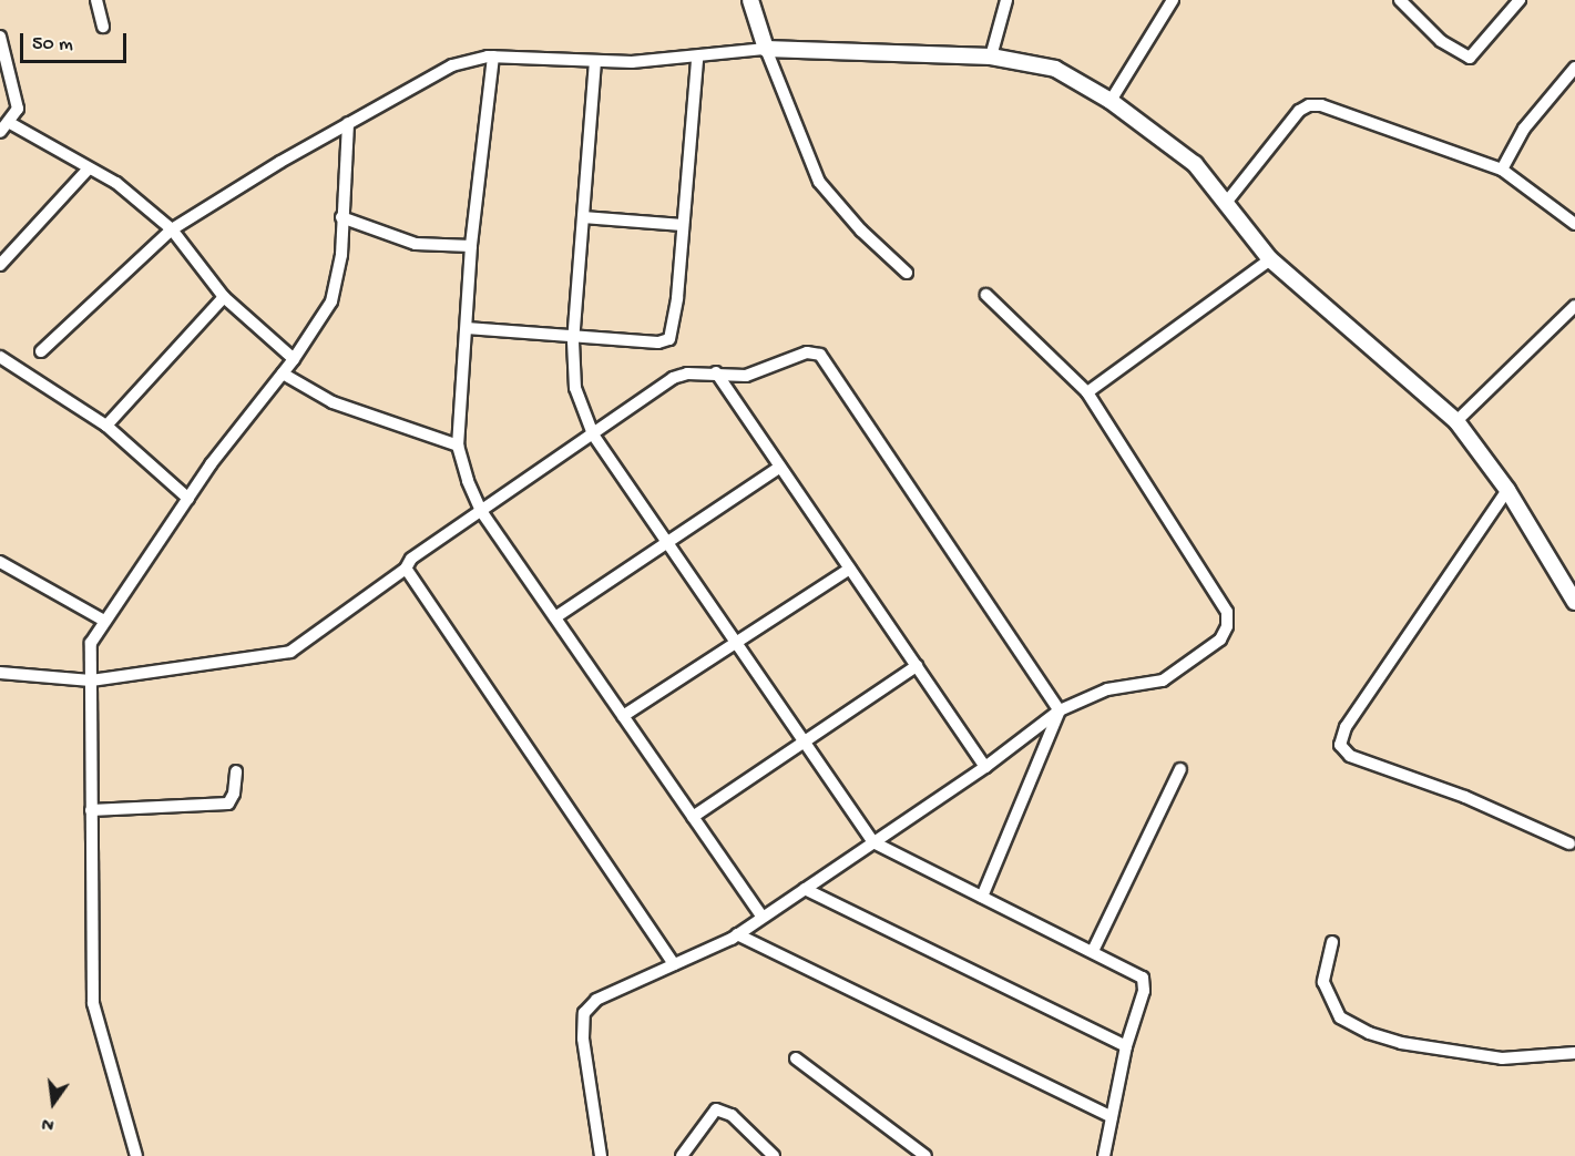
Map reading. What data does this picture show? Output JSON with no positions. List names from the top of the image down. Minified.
{"scale_bar":"50 m","north":"bottom"}
